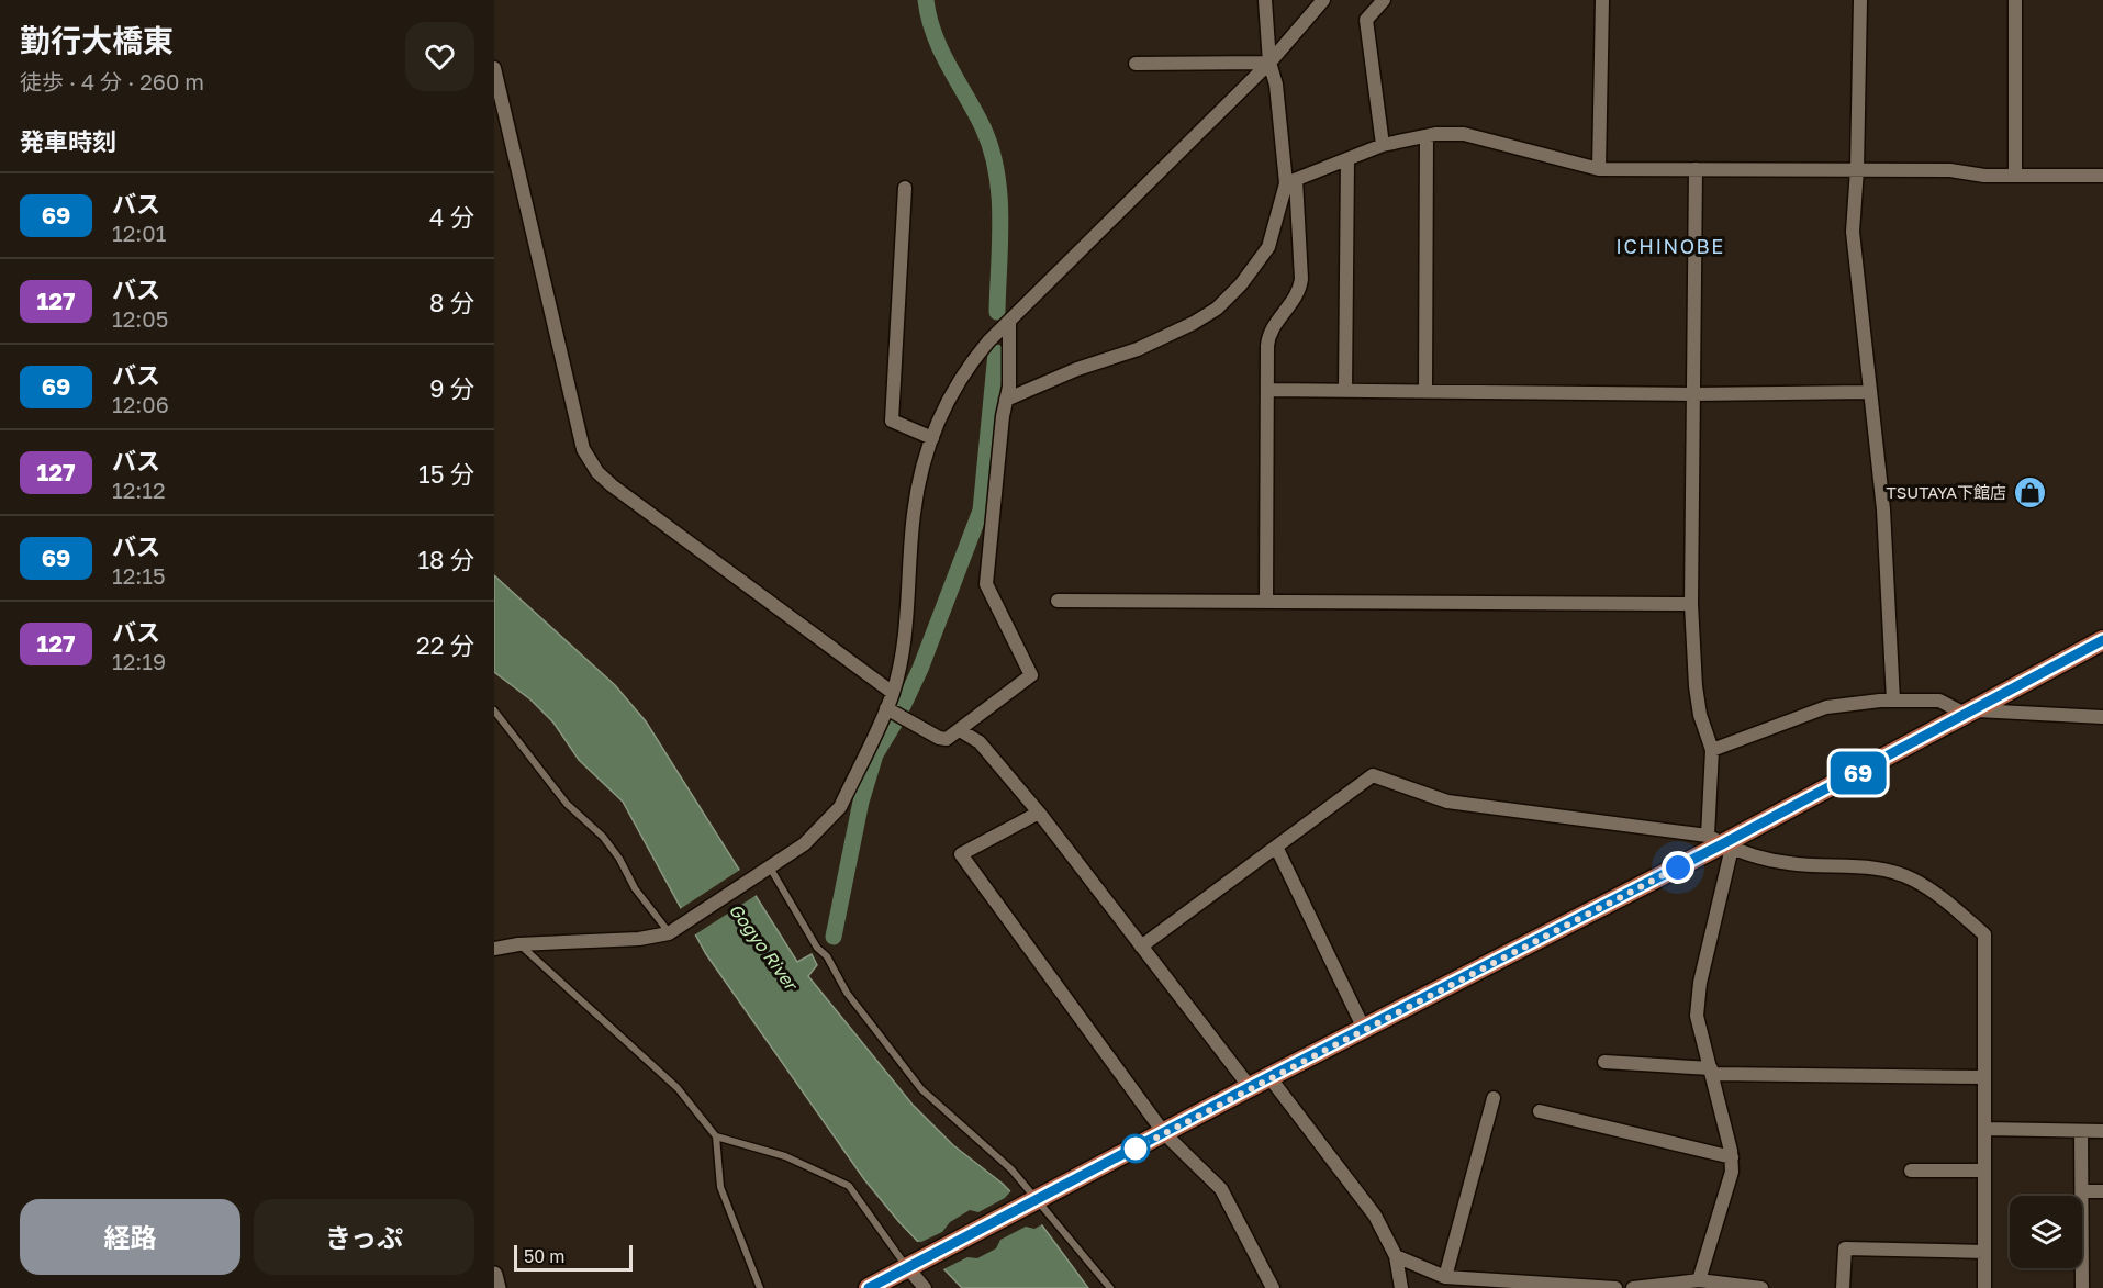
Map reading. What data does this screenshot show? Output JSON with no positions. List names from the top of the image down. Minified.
{"districts":["ICHINOBE"],"water":["Gogyo River"],"places":{"shop":["TSUTAYA下館店"]},"lines":["bus line 69"],"scale_bar":"50 m","page":{"heading":[["勤行大橋東","徒歩 · 4 分 · 260 m"],"発車時刻"],"on_map":"69","list":[{"mark":"69","name":"バス","note":"12:01","value":"4 分"},{"mark":"127","name":"バス","note":"12:05","value":"8 分"},{"mark":"69","name":"バス","note":"12:06","value":"9 分"},{"mark":"127","name":"バス","note":"12:12","value":"15 分"},{"mark":"69","name":"バス","note":"12:15","value":"18 分"},{"mark":"127","name":"バス","note":"12:19","value":"22 分"}],"buttons":["経路","きっぷ"],"scale":"50 m"}}
